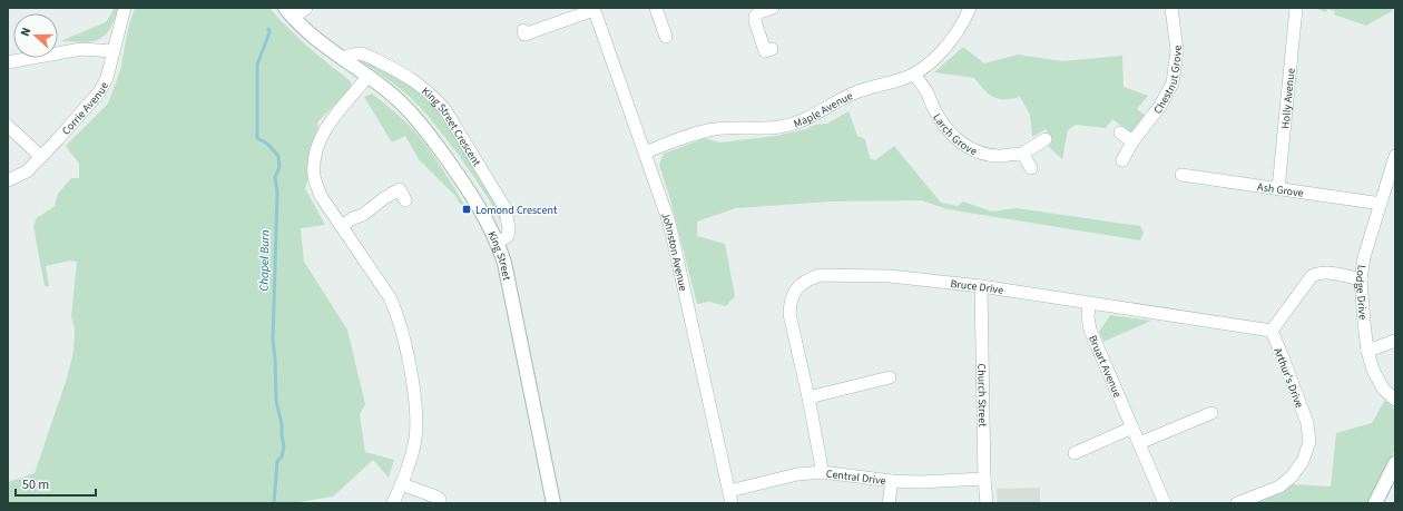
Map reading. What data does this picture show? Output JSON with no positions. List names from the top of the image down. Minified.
{"streets":{"main road":["King Street"],"street":["Chestnut Grove","Holly Avenue","Corrie Avenue","Maple Avenue","King Street Crescent","Larch Grove","Ash Grove","Johnston Avenue","Bruce Drive","Lodge Drive","Bruart Avenue","Arthur's Drive","Church Street","Central Drive"]},"crossings":[["Holly Avenue","Ash Grove"],["Maple Avenue","Larch Grove"],["Maple Avenue","Johnston Avenue"],["King Street Crescent","King Street"],["Ash Grove","Lodge Drive"],["Johnston Avenue","Central Drive"],["Bruce Drive","Bruart Avenue"],["Bruce Drive","Arthur's Drive"],["Bruce Drive","Church Street"],["Bruce Drive","Central Drive"],["Church Street","Central Drive"]],"water":["Chapel Burn"],"places":{"transit":["Lomond Crescent"]},"scale_bar":"50 m","north":"left"}
